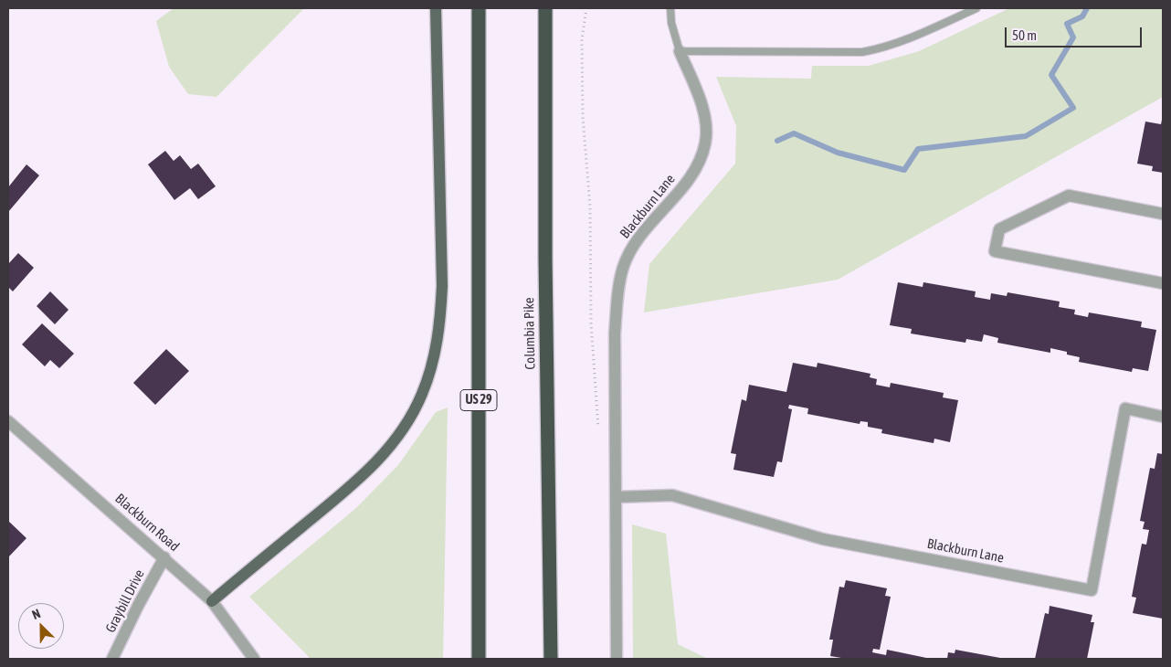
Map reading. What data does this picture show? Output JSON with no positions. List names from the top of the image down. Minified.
{"streets":{"highway":["Columbia Pike","US 29"],"street":["Blackburn Lane","Blackburn Road","Graybill Drive"]},"crossings":[["Blackburn Road","Graybill Drive"]],"scale_bar":"50 m","north":"top left"}
